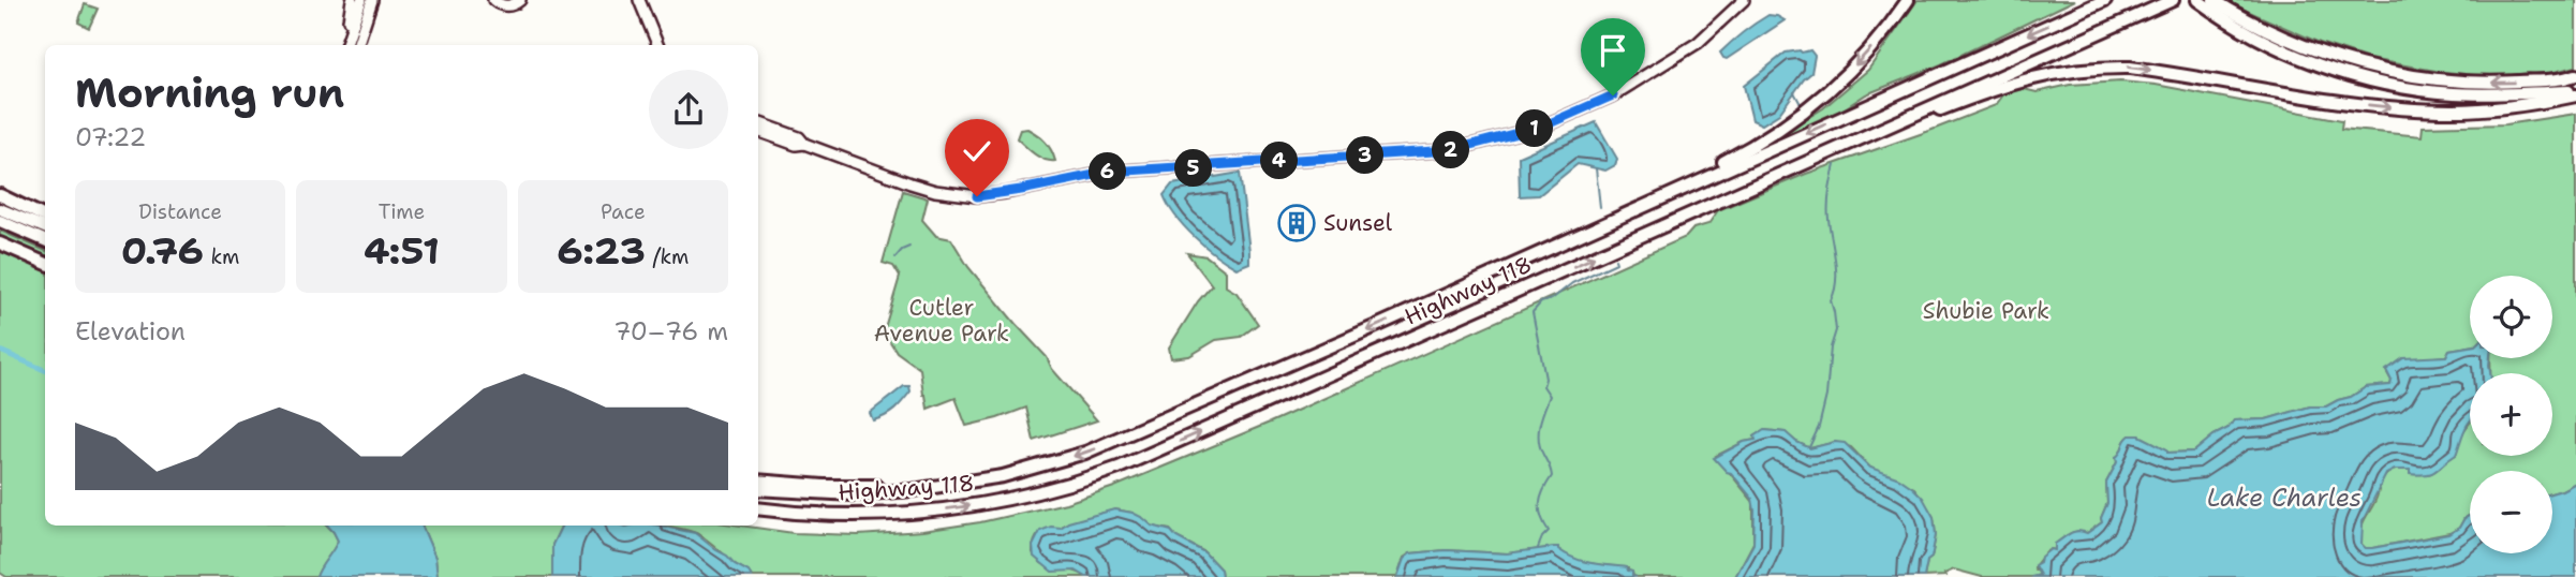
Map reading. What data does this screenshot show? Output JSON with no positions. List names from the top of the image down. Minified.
{"streets":{"highway":["Highway 118"]},"water":["Lake Charles"],"parks":["Cutler Avenue Park","Shubie Park"],"places":{"building":["Sunsel"]},"page":{"heading":["Morning run","07:22"],"pins":["1","2","3","4","5","6"],"stats":[["Distance","0.76 km"],["Time","4:51"],["Pace","6:23 /km"]],"map_buttons":["+","−"],"chart":["Elevation","70–76 m"]}}
